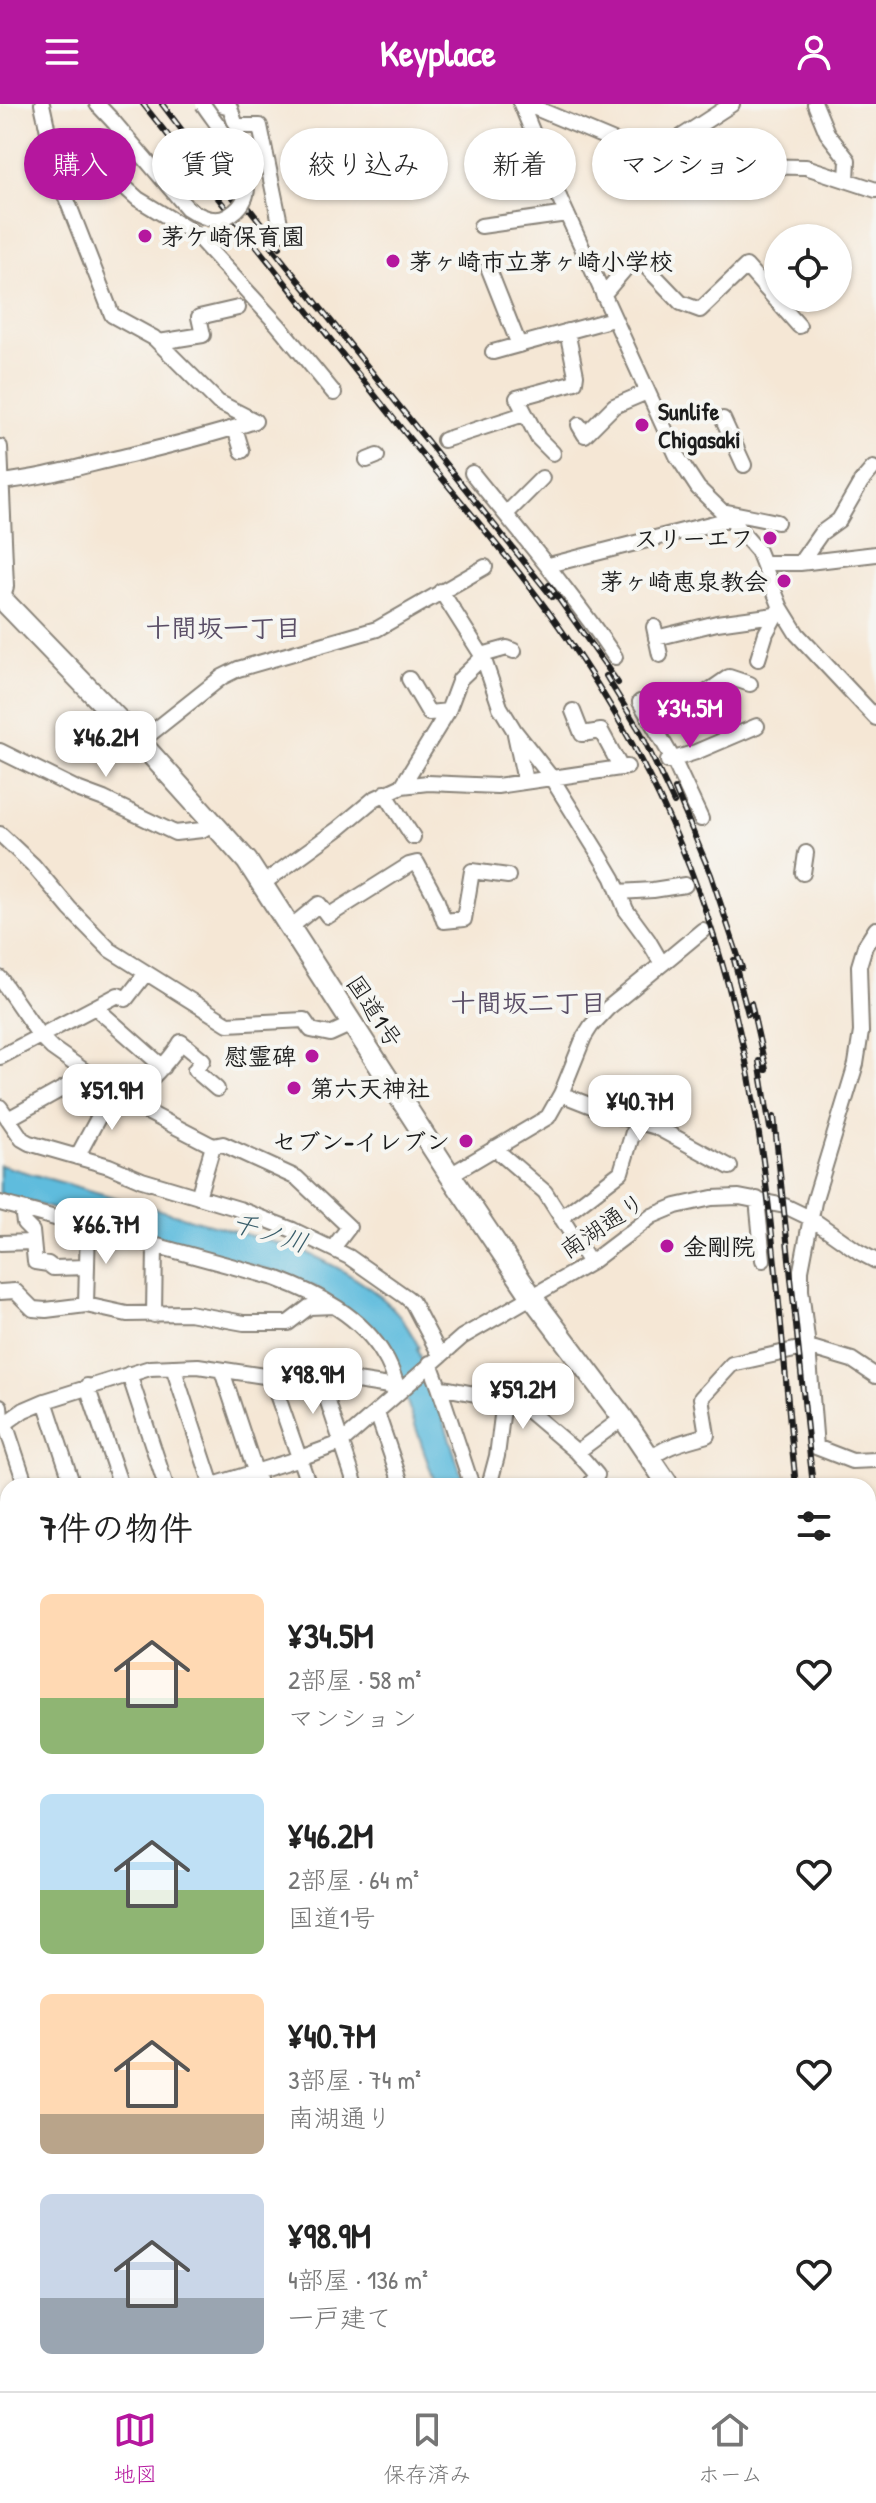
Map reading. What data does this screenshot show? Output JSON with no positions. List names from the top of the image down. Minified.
{"streets":{"highway":["国道1号"],"street":["南湖通り"]},"crossings":[["国道1号","南湖通り"]],"districts":["十間坂一丁目","十間坂二丁目"],"water":["千ノ川"],"places":["茅ケ崎保育園","茅ヶ崎市立茅ヶ崎小学校","Sunlife Chigasaki","スリーエフ","茅ヶ崎恵泉教会","慰霊碑","第六天神社","セブン-イレブン","金剛院"],"page":{"header":"Keyplace","chip":["購入","賃貸","絞り込み","新着","マンション"],"price":["¥34.5M","¥46.2M","¥51.9M","¥40.7M","¥66.7M","¥98.9M","¥59.2M"],"heading":"7件の物件","list":[{"name":"¥34.5M","note":"2部屋 · 58 m² · マンション"},{"name":"¥46.2M","note":"2部屋 · 64 m² · 国道1号"},{"name":"¥40.7M","note":"3部屋 · 74 m² · 南湖通り"},{"name":"¥98.9M","note":"4部屋 · 136 m² · 一戸建て"}],"tabs":["地図","保存済み","ホーム"]}}
